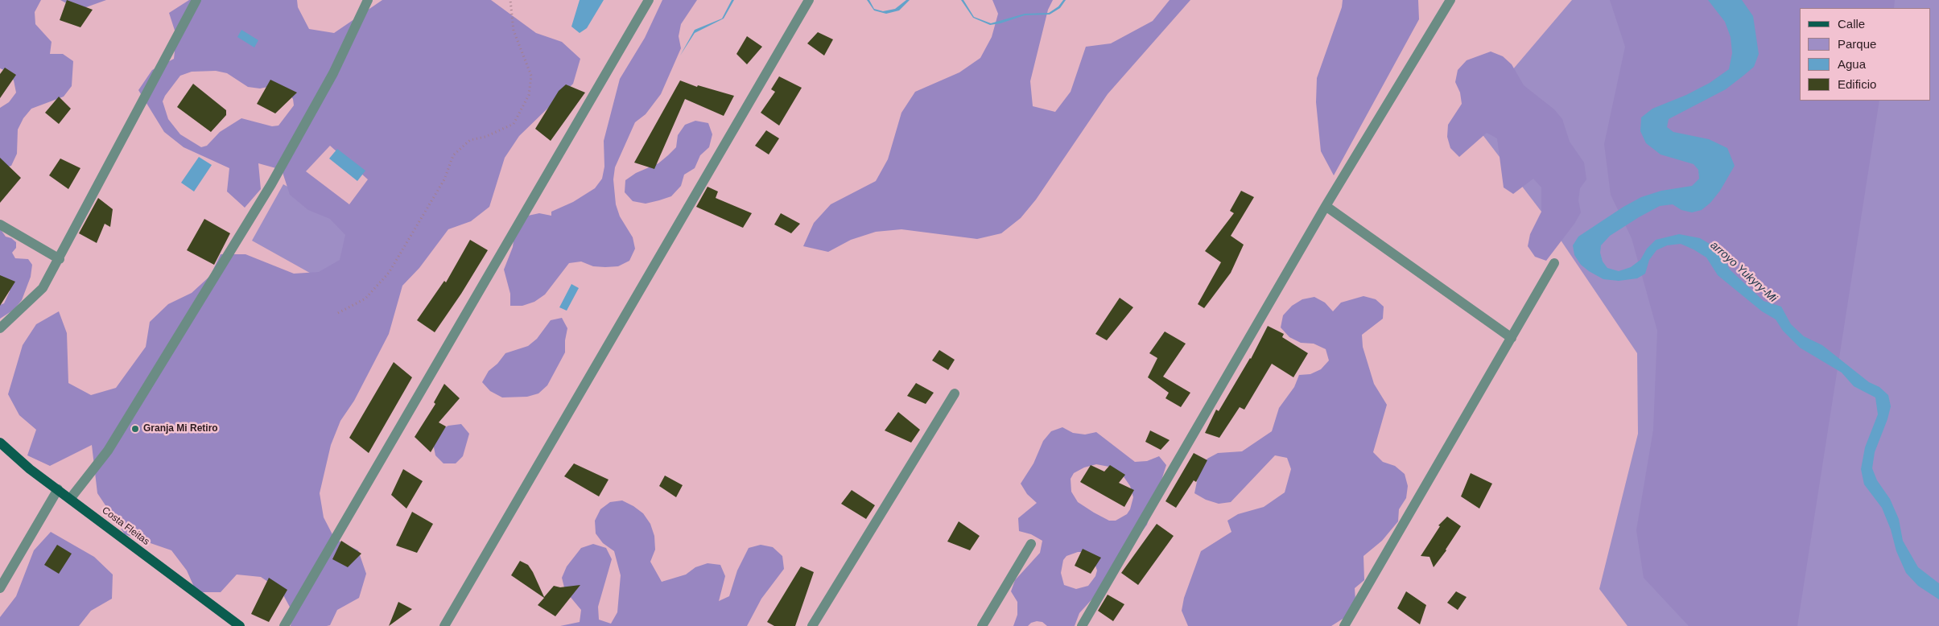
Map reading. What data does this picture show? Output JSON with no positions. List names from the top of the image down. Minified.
{"streets":{"main road":["Costa Fleitas"]},"water":["arroyo Yukyry-Mi"],"places":["Granja Mi Retiro"],"legend":["Calle","Parque","Agua","Edificio"]}
